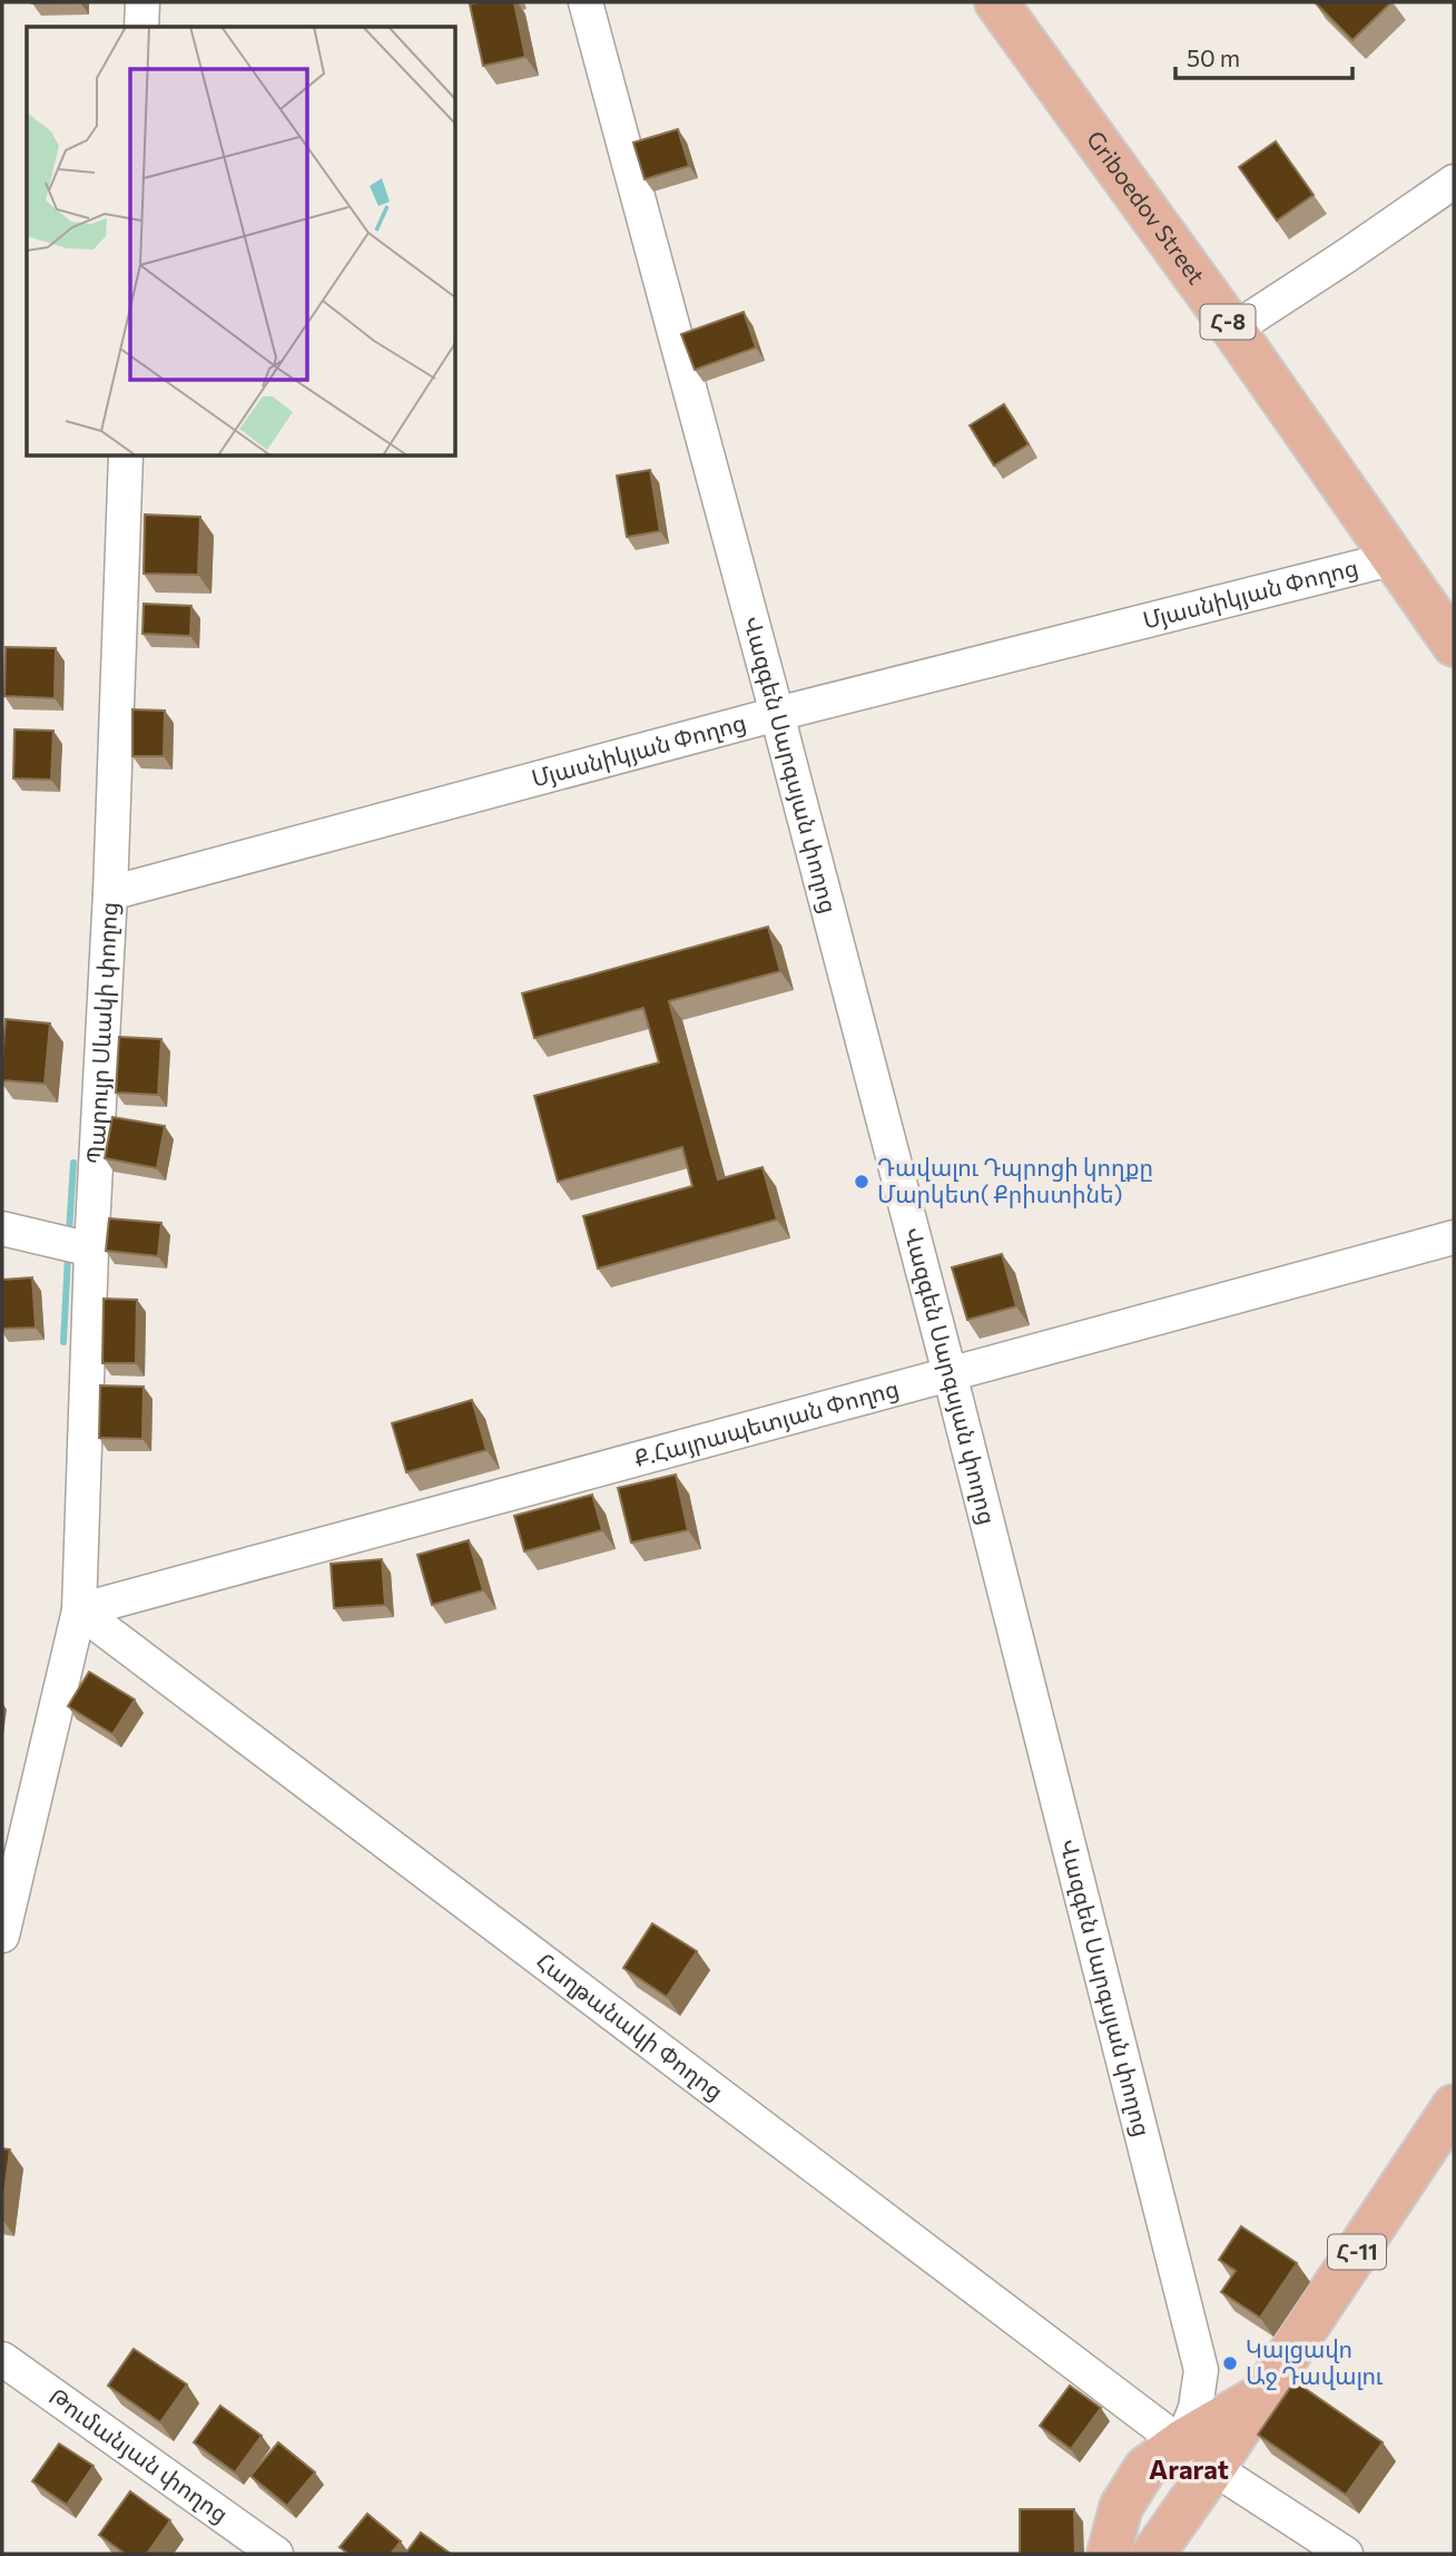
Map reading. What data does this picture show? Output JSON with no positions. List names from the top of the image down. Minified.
{"streets":{"main road":["Griboedov Street","Հ-8","Հ-11"],"street":["Մյասնիկյան Փողոց","Վազգեն Սարգսյան փողոց","Պարույր Սևակի փողոց","Ք.Հայրապետյան Փողոց","Հաղթանակի Փողոց","Թումանյան փողոց"]},"crossings":[["Griboedov Street","Մյասնիկյան Փողոց"],["Մյասնիկյան Փողոց","Վազգեն Սարգսյան փողոց"],["Մյասնիկյան Փողոց","Պարույր Սևակի փողոց"],["Վազգեն Սարգսյան փողոց","Ք.Հայրապետյան Փողոց"],["Վազգեն Սարգսյան փողոց","Հաղթանակի Փողոց"],["Վազգեն Սարգսյան փողոց","Հ-11"],["Պարույր Սևակի փողոց","Ք.Հայրապետյան Փողոց"],["Պարույր Սևակի փողոց","Հաղթանակի Փողոց"],["Ք.Հայրապետյան Փողոց","Հաղթանակի Փողոց"],["Հաղթանակի Փողոց","Հ-11"]],"districts":["Ararat"],"places":["Դավալու Դպրոցի կողքը Մարկետ( Քրիստինե)","Կալցավո Աջ Դավալու"],"scale_bar":"50 m"}
